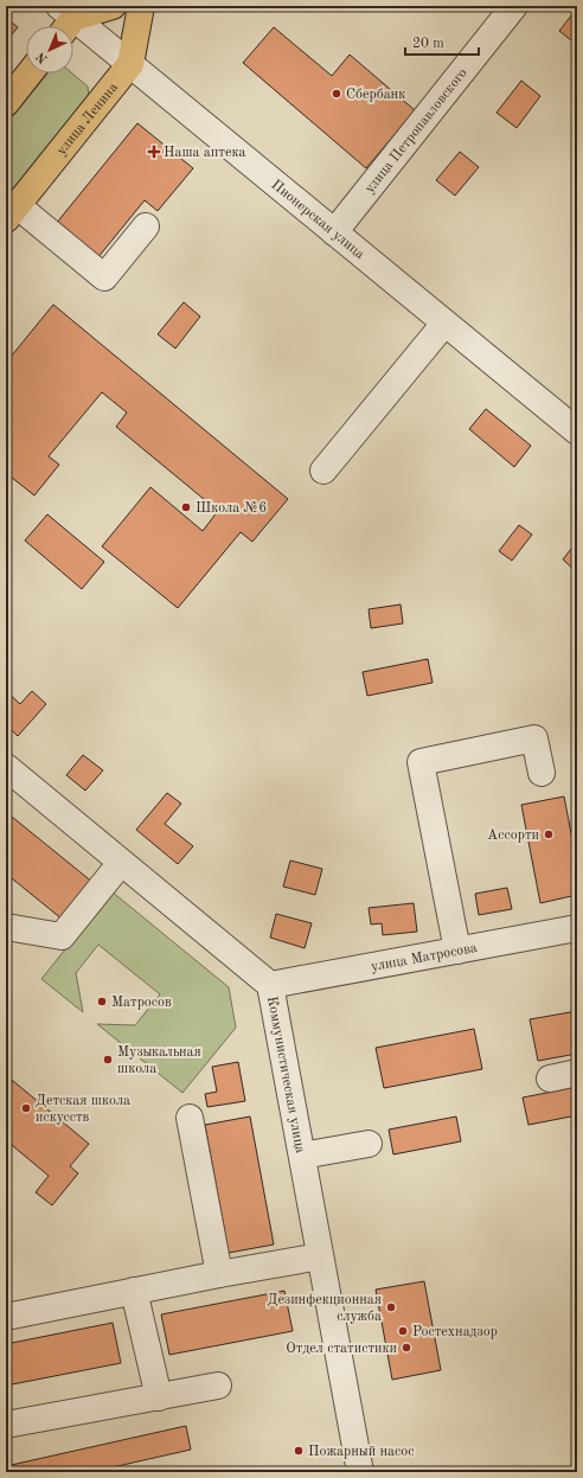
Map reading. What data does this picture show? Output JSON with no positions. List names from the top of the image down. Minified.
{"streets":{"main road":["улица Ленина"],"street":["улица Петропавловского","Пионерская улица","улица Матросова","Коммунистическая улица"]},"crossings":[["улица Ленина","Пионерская улица"],["улица Петропавловского","Пионерская улица"],["улица Матросова","Коммунистическая улица"]],"places":{"other":["Сбербанк","Школа №6","Ассорти","Матросов","Музыкальная школа","Детская школа искусств","Дезинфекционная служба","Ростехнадзор","Отдел статистики","Пожарный насос"],"health":["Наша аптека"]},"scale_bar":"20 m","north":"bottom left"}
